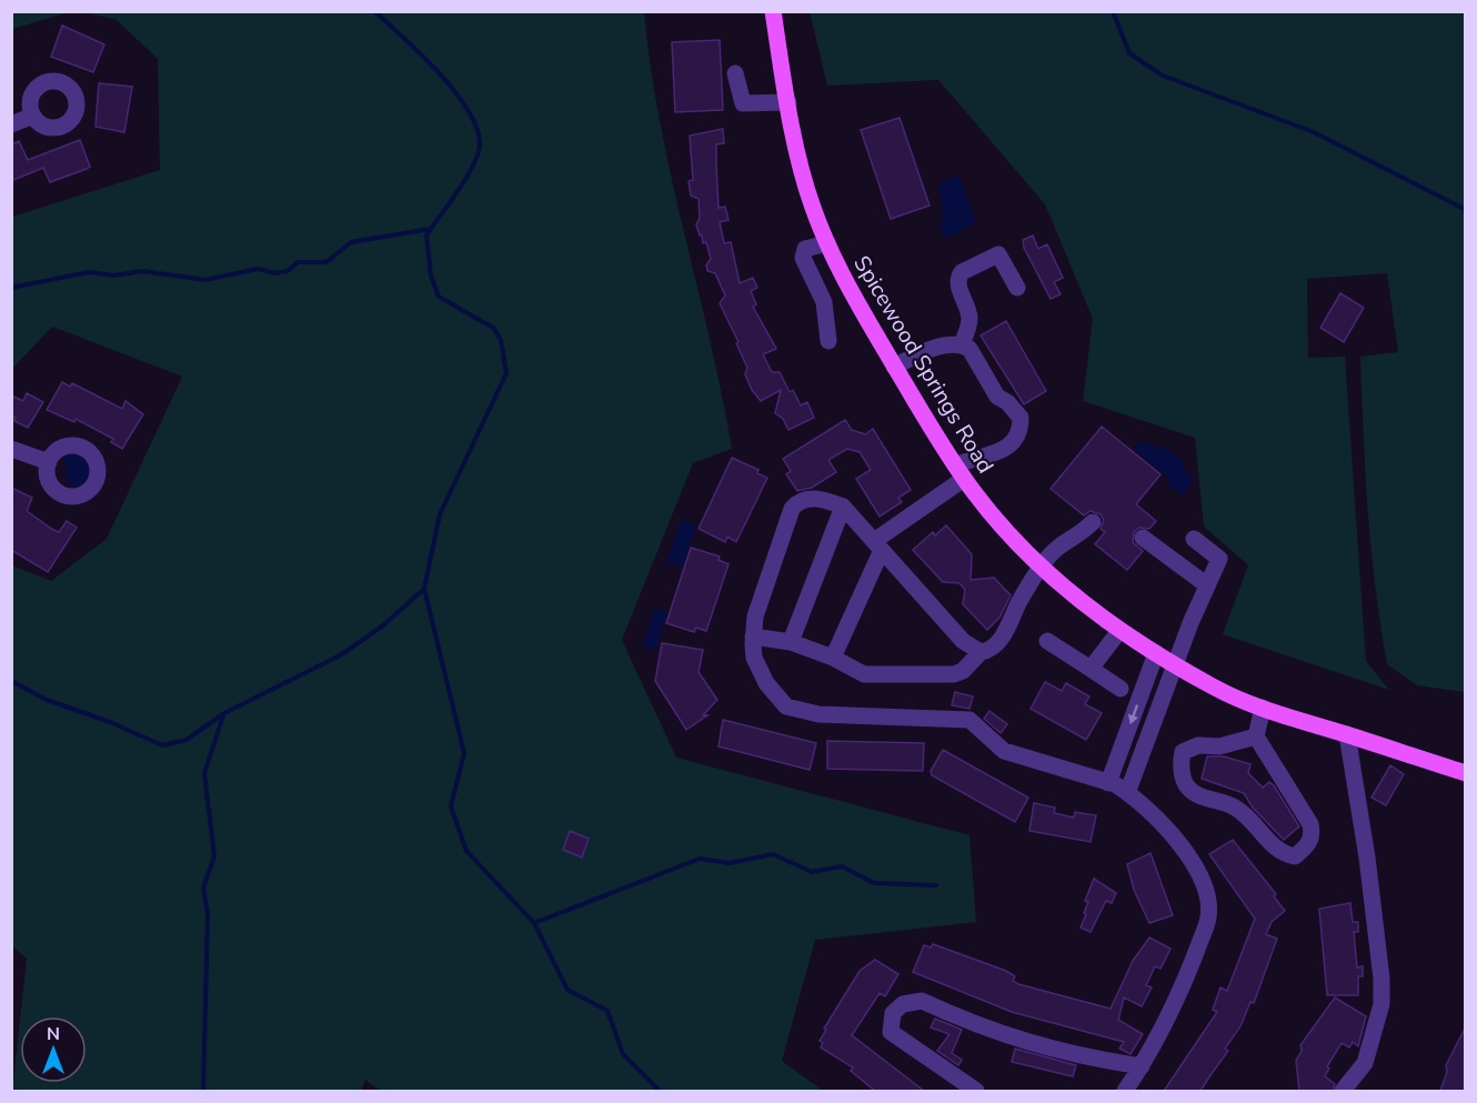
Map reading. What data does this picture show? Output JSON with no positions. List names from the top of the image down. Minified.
{"streets":{"main road":["Spicewood Springs Road"]},"north":"top"}
